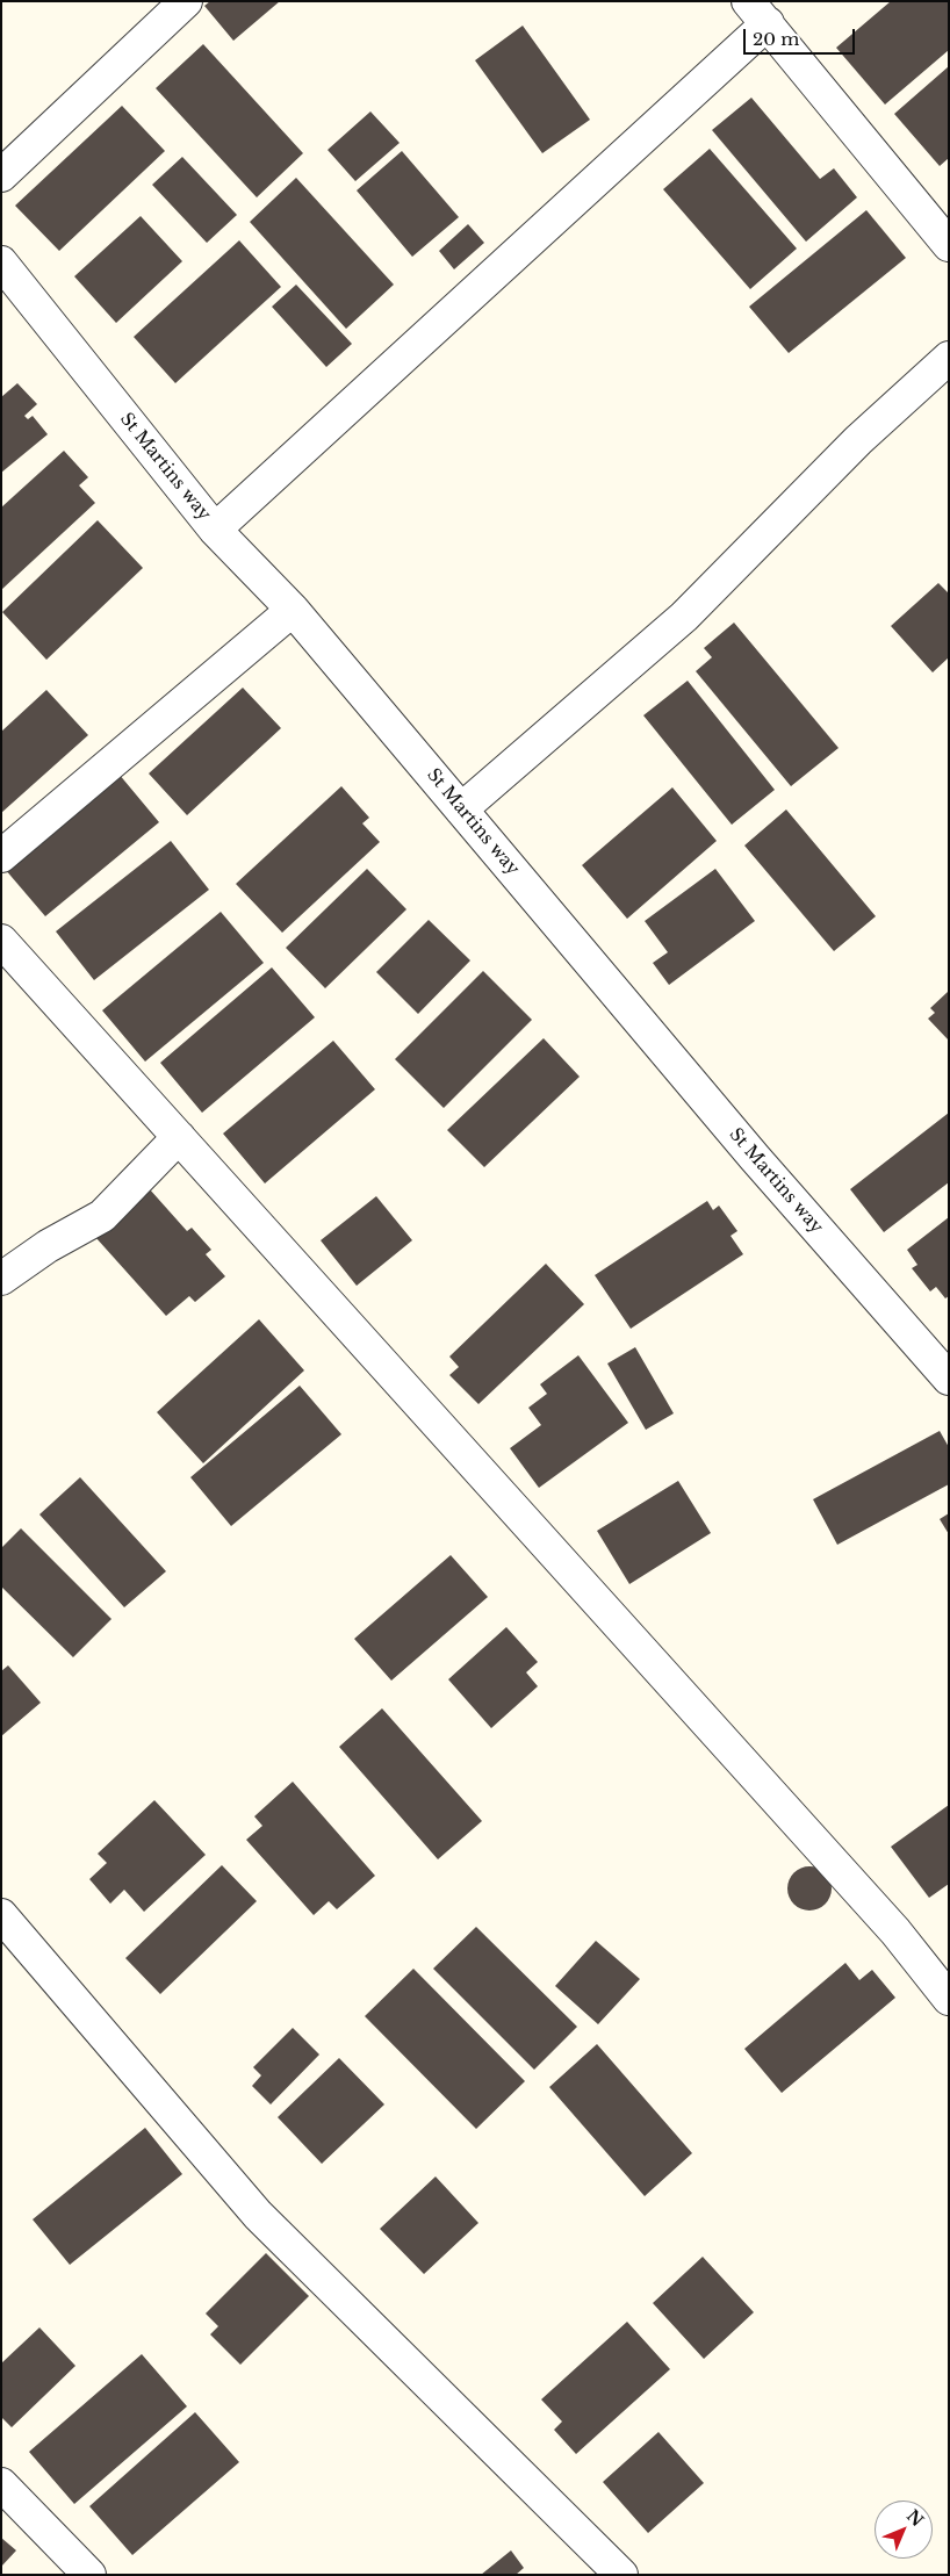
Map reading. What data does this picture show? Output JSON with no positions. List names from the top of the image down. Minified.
{"streets":{"street":["St Martins way"]},"scale_bar":"20 m","north":"top right"}
